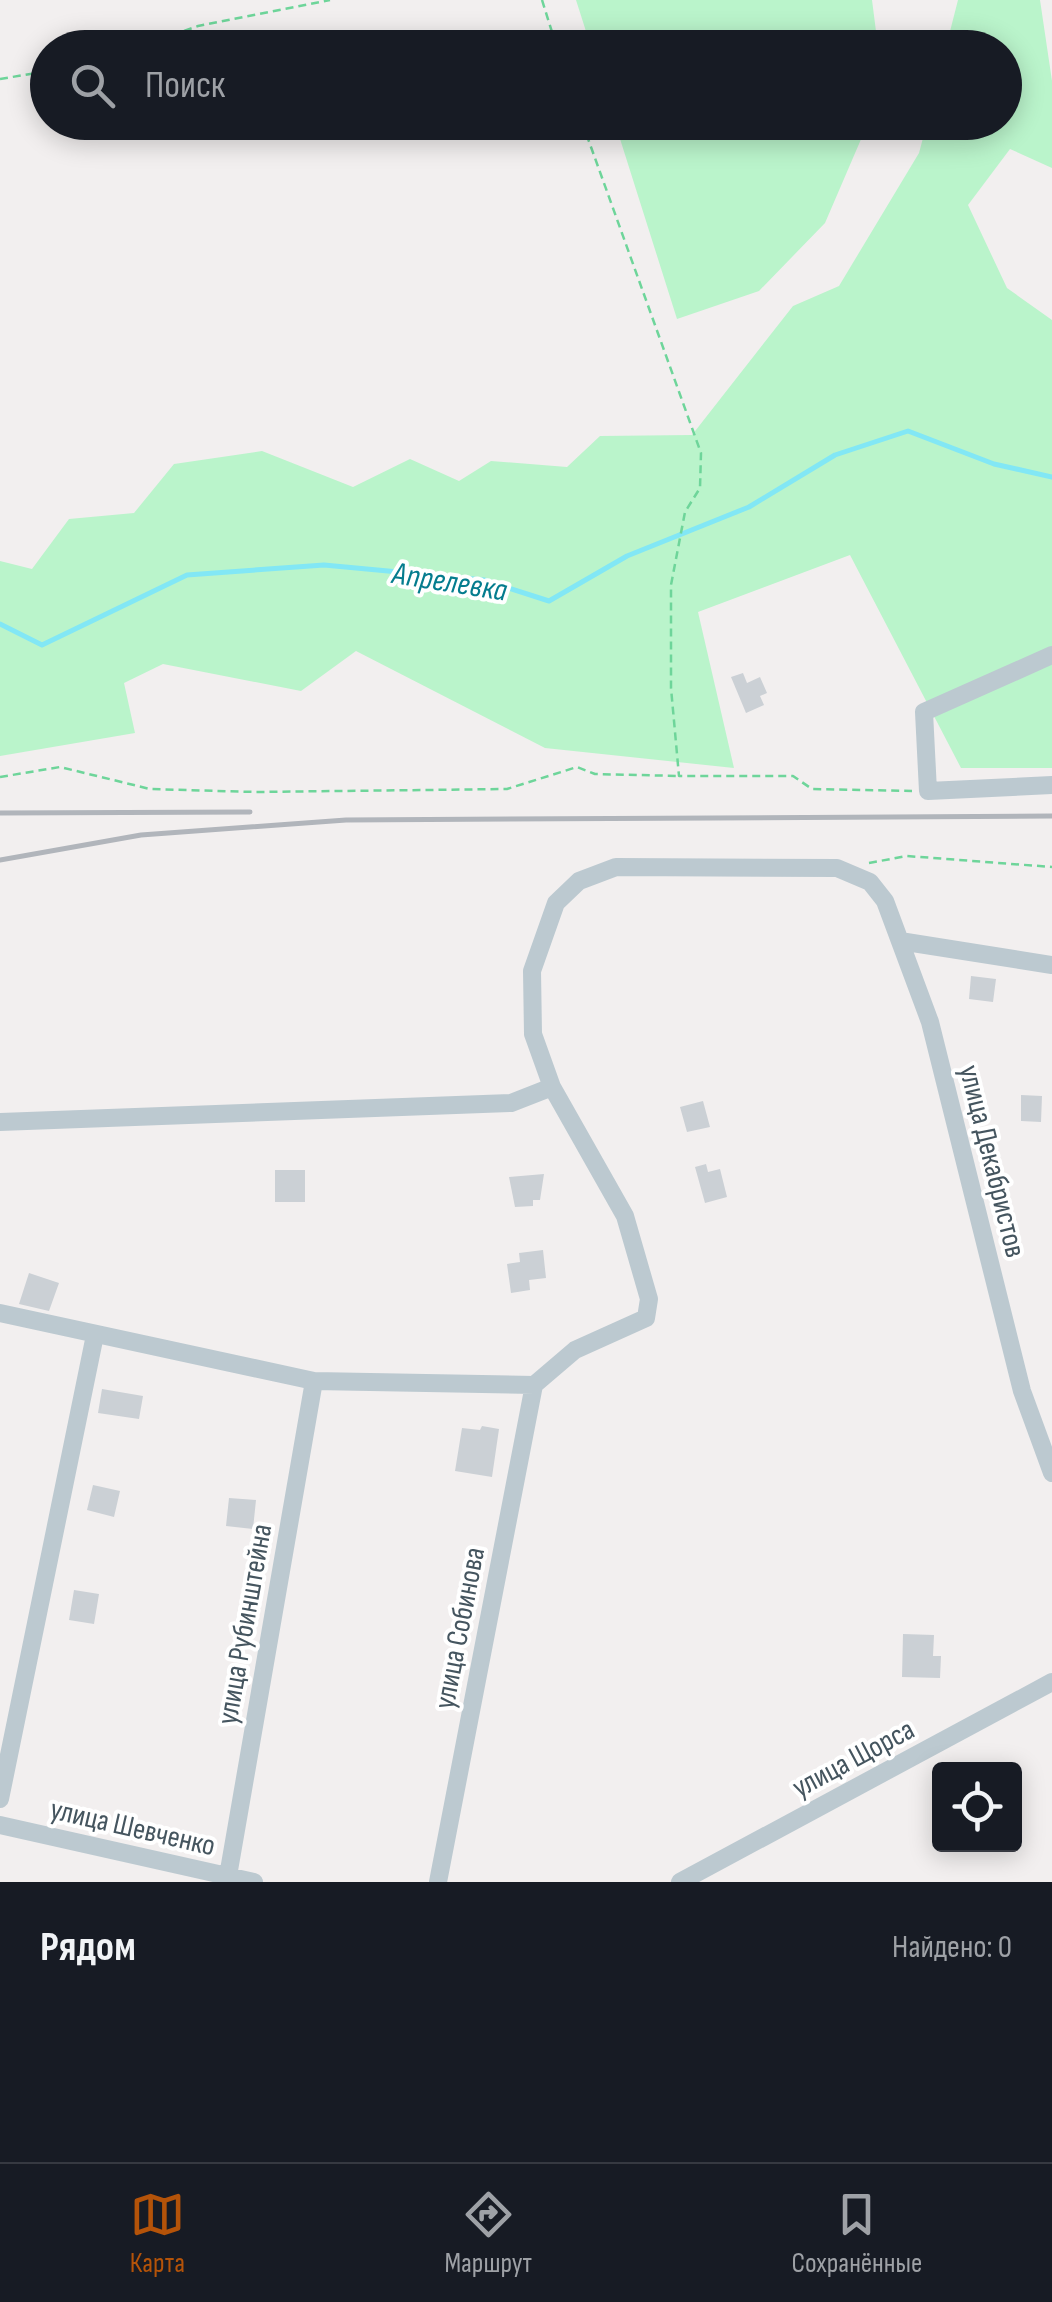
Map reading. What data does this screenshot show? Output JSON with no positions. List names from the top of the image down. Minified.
{"streets":{"street":["улица Декабристов","улица Рубинштейна","улица Собинова","улица Щорса","улица Шевченко"]},"crossings":[["улица Рубинштейна","улица Шевченко"]],"water":["Апрелевка"],"page":{"search":"Поиск","heading":["Рядом","Найдено: 0"],"nav":["Карта","Маршрут","Сохранённые"]}}
